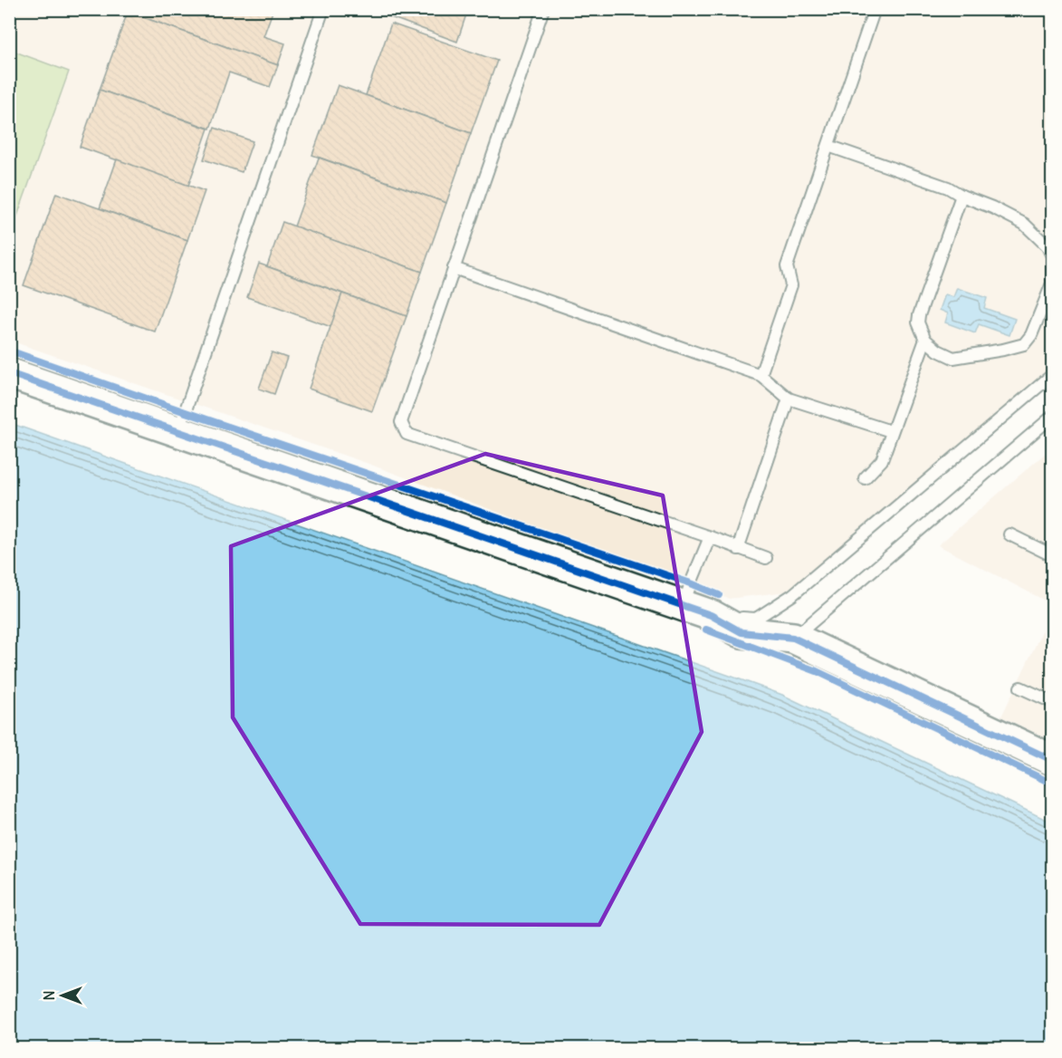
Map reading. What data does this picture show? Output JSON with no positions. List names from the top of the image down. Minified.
{"north":"left"}
